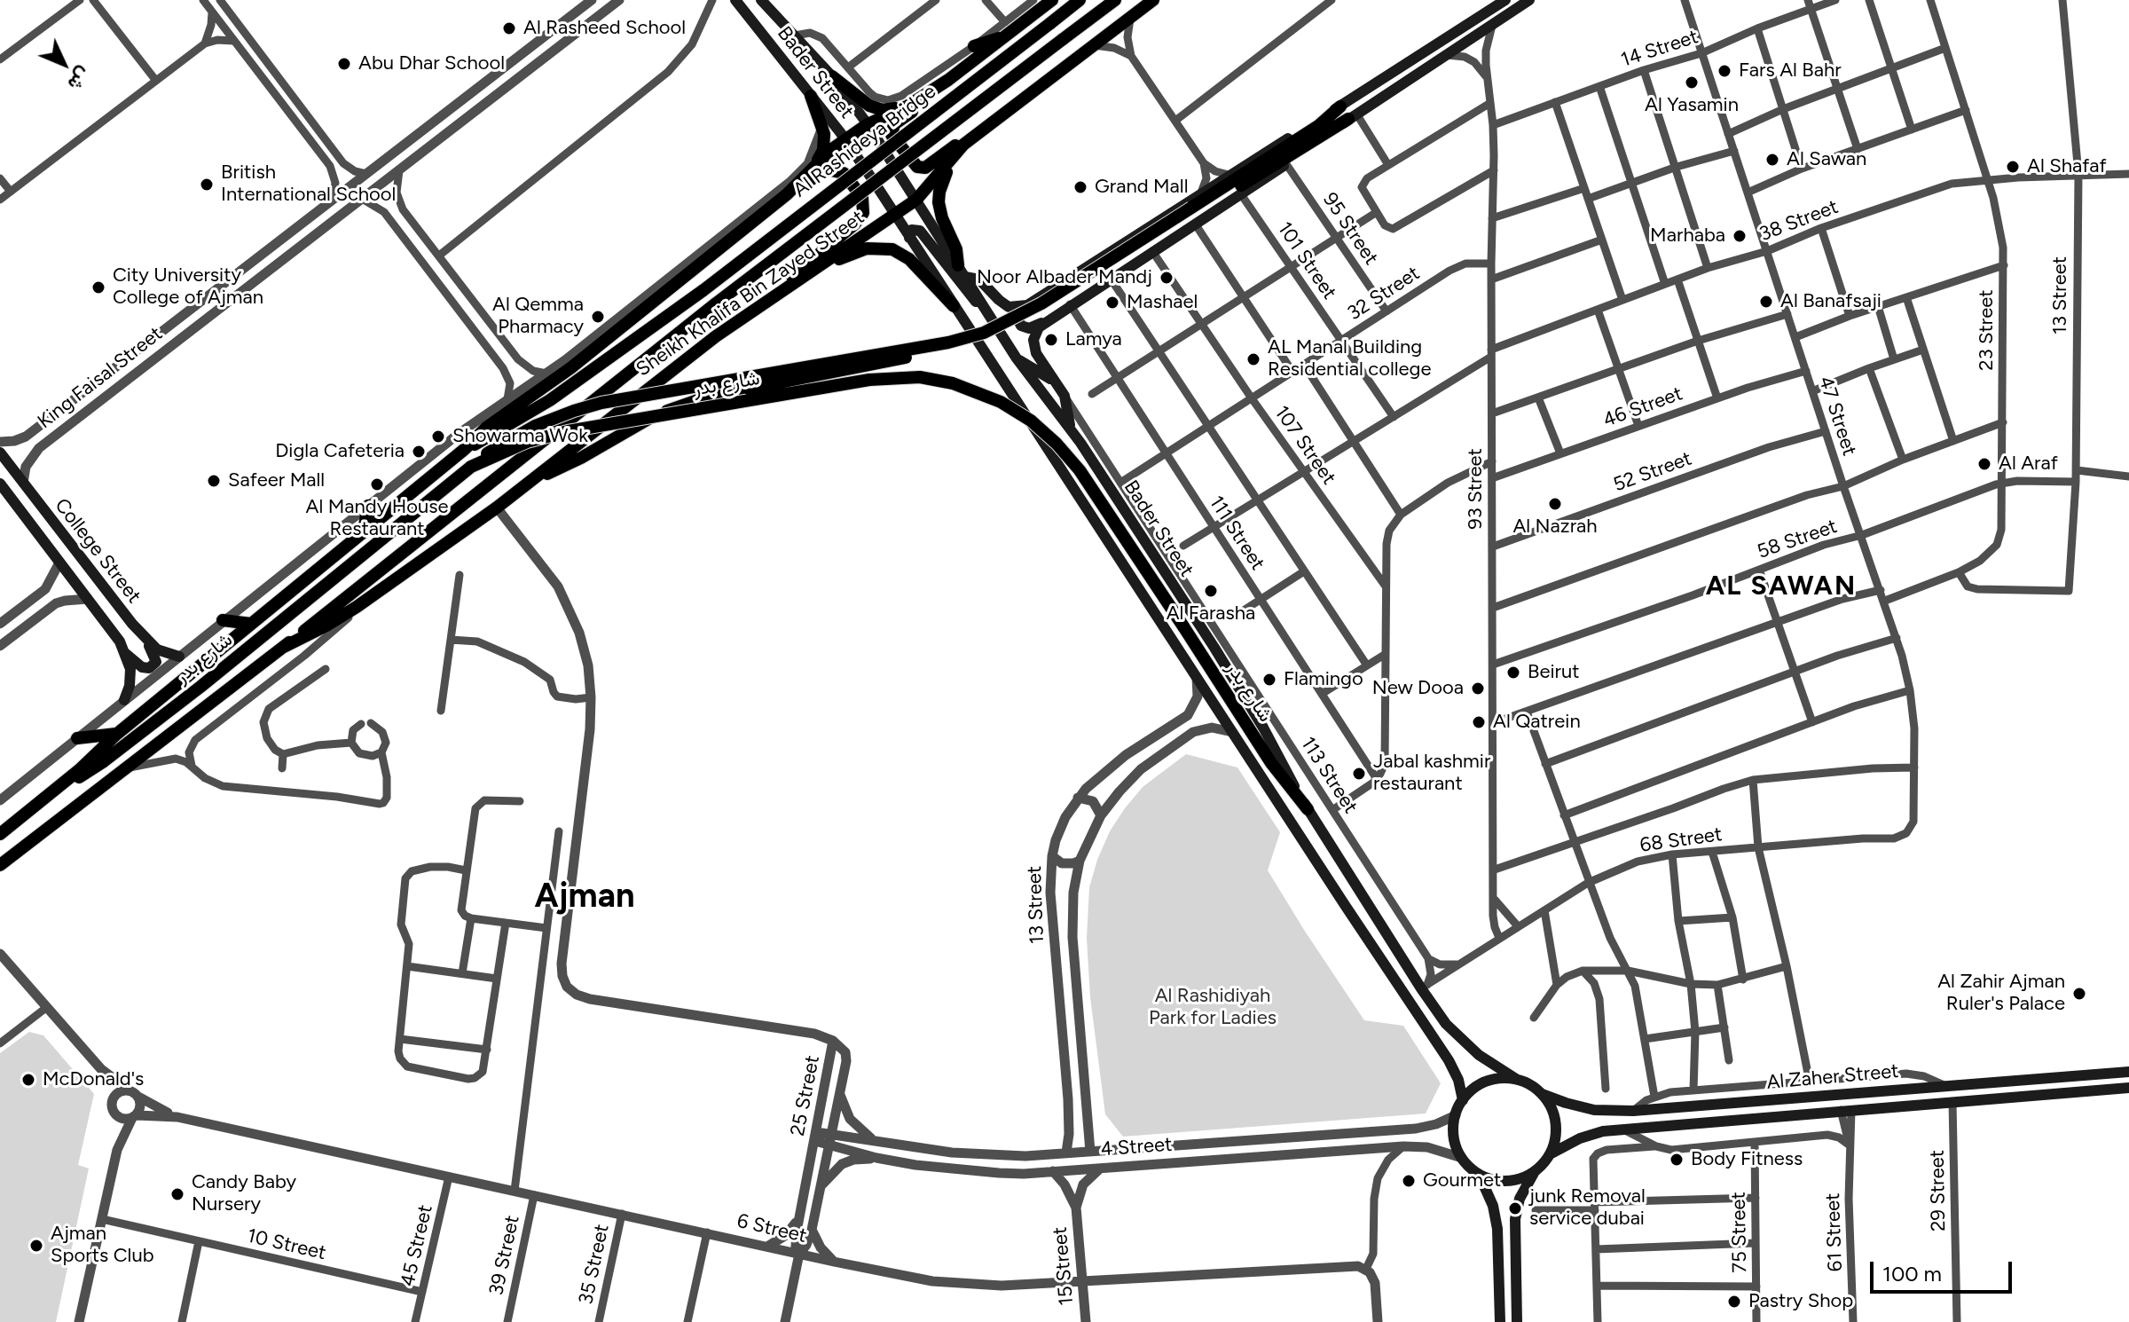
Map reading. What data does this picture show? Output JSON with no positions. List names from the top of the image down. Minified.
{"streets":{"main road":["Bader Street","Al Rashideya Bridge","Sheikh Khalifa Bin Zayed Street","شارع بدر","College Street","Al Zaher Street"],"street":["14 Street","38 Street","95 Street","101 Street","32 Street","13 Street","23 Street","King Faisal Street","46 Street","47 Street","107 Street","52 Street","93 Street","111 Street","58 Street","113 Street","68 Street","25 Street","4 Street","29 Street","6 Street","75 Street","61 Street","10 Street","45 Street","39 Street","35 Street","15 Street"]},"crossings":[["14 Street","47 Street"],["14 Street","93 Street"],["Bader Street","Sheikh Khalifa Bin Zayed Street"],["Bader Street","13 Street"],["Bader Street","شارع بدر"],["Bader Street","68 Street"],["Bader Street","Al Zaher Street"],["Bader Street","4 Street"],["Al Rashideya Bridge","Sheikh Khalifa Bin Zayed Street"],["38 Street","101 Street"],["38 Street","13 Street"],["38 Street","23 Street"],["38 Street","47 Street"],["38 Street","107 Street"],["38 Street","93 Street"],["38 Street","111 Street"],["95 Street","32 Street"],["101 Street","32 Street"],["Sheikh Khalifa Bin Zayed Street","شارع بدر"],["32 Street","107 Street"],["32 Street","93 Street"],["32 Street","111 Street"],["32 Street","113 Street"],["13 Street","23 Street"],["13 Street","58 Street"],["13 Street","4 Street"],["23 Street","47 Street"],["23 Street","58 Street"],["King Faisal Street","College Street"],["46 Street","47 Street"],["46 Street","93 Street"],["47 Street","52 Street"],["47 Street","58 Street"],["47 Street","68 Street"],["52 Street","93 Street"],["93 Street","58 Street"],["93 Street","68 Street"],["Al Zaher Street","4 Street"],["Al Zaher Street","29 Street"],["Al Zaher Street","61 Street"],["25 Street","4 Street"],["25 Street","6 Street"],["4 Street","15 Street"],["6 Street","45 Street"],["6 Street","39 Street"],["6 Street","35 Street"],["6 Street","15 Street"],["10 Street","45 Street"]],"districts":["AL SAWAN","Ajman"],"parks":["Al Rashidiyah Park for Ladies"],"places":["Al Rasheed School","Abu Dhar School","Fars Al Bahr","Al Yasamin","Al Sawan","Al Shafaf","British International School","Grand Mall","Marhaba","Noor Albader Mandj","City University College of Ajman","Al Banafsaji","Mashael","Al Qemma Pharmacy","Lamya","AL Manal Building Residential college","Showarma Wok","Digla Cafeteria","Al Araf","Safeer Mall","Al Mandy House Restaurant","Al Nazrah","Al Farasha","Beirut","Flamingo","New Dooa","Al Qatrein","Jabal kashmir restaurant","Al Zahir Ajman Ruler's Palace","McDonald's","Body Fitness","Gourmet","Candy Baby Nursery","junk Removal service dubai","Ajman Sports Club","Pastry Shop"],"scale_bar":"100 m","north":"bottom right"}
